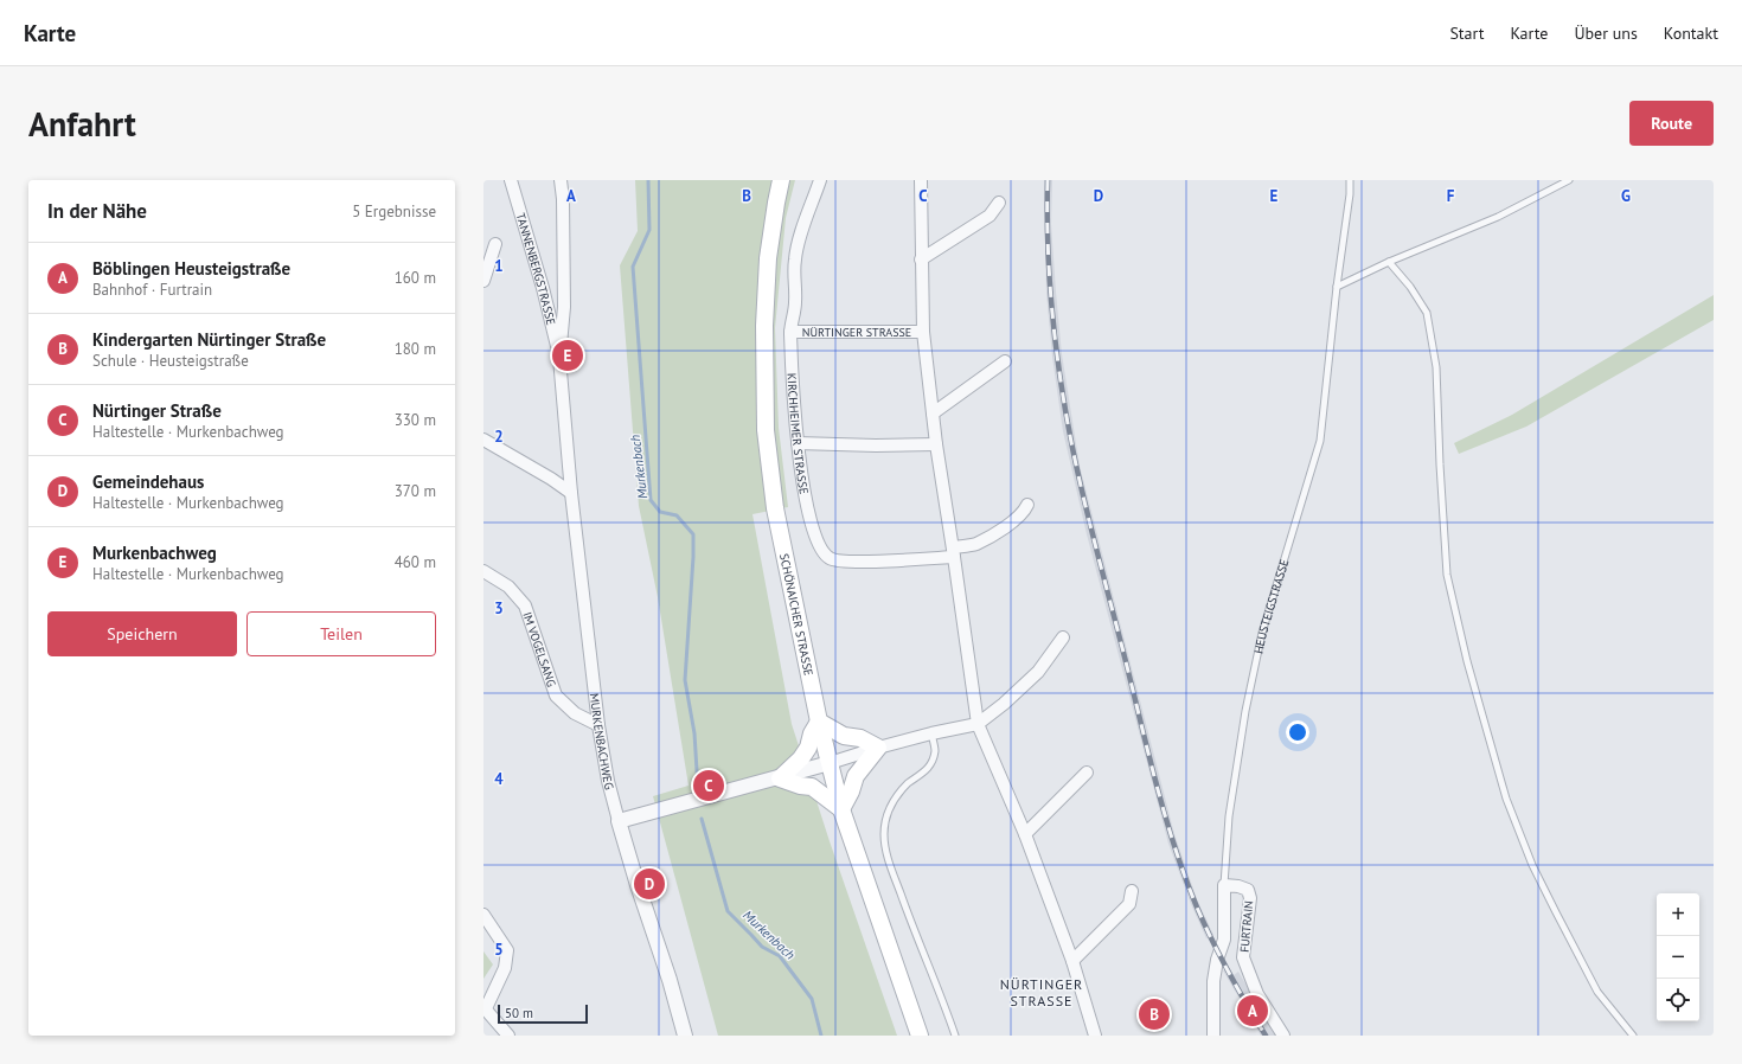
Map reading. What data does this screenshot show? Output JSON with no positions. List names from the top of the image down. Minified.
{"streets":{"main road":["SCHÖNAICHER STRASSE"],"street":["TANNENBERGSTRASSE","NÜRTINGER STRASSE","KIRCHHEIMER STRASSE","HEUSTEIGSTRASSE","IM VOGELSANG","MURKENBACHWEG","FURTRAIN"]},"crossings":[["TANNENBERGSTRASSE","MURKENBACHWEG"],["NÜRTINGER STRASSE","KIRCHHEIMER STRASSE"],["HEUSTEIGSTRASSE","FURTRAIN"],["IM VOGELSANG","MURKENBACHWEG"]],"districts":["NÜRTINGER STRASSE"],"water":["Murkenbach"],"scale_bar":"50 m","page":{"header":"Karte","nav":["Start","Karte","Über uns","Kontakt"],"buttons":["Route",["Speichern","Teilen"]],"title":"Anfahrt","heading":["In der Nähe","5 Ergebnisse"],"list":[{"mark":"A","name":"Böblingen Heusteigstraße","note":"Bahnhof · Furtrain","value":"160 m"},{"mark":"B","name":"Kindergarten Nürtinger Straße","note":"Schule · Heusteigstraße","value":"180 m"},{"mark":"C","name":"Nürtinger Straße","note":"Haltestelle · Murkenbachweg","value":"330 m"},{"mark":"D","name":"Gemeindehaus","note":"Haltestelle · Murkenbachweg","value":"370 m"},{"mark":"E","name":"Murkenbachweg","note":"Haltestelle · Murkenbachweg","value":"460 m"}],"pins":["E","C","D","A","B"],"map_buttons":["+","−"],"scale":"50 m"},"grid":{"columns":["A","B","C","D","E","F","G"],"rows":["1","2","3","4","5"]}}
